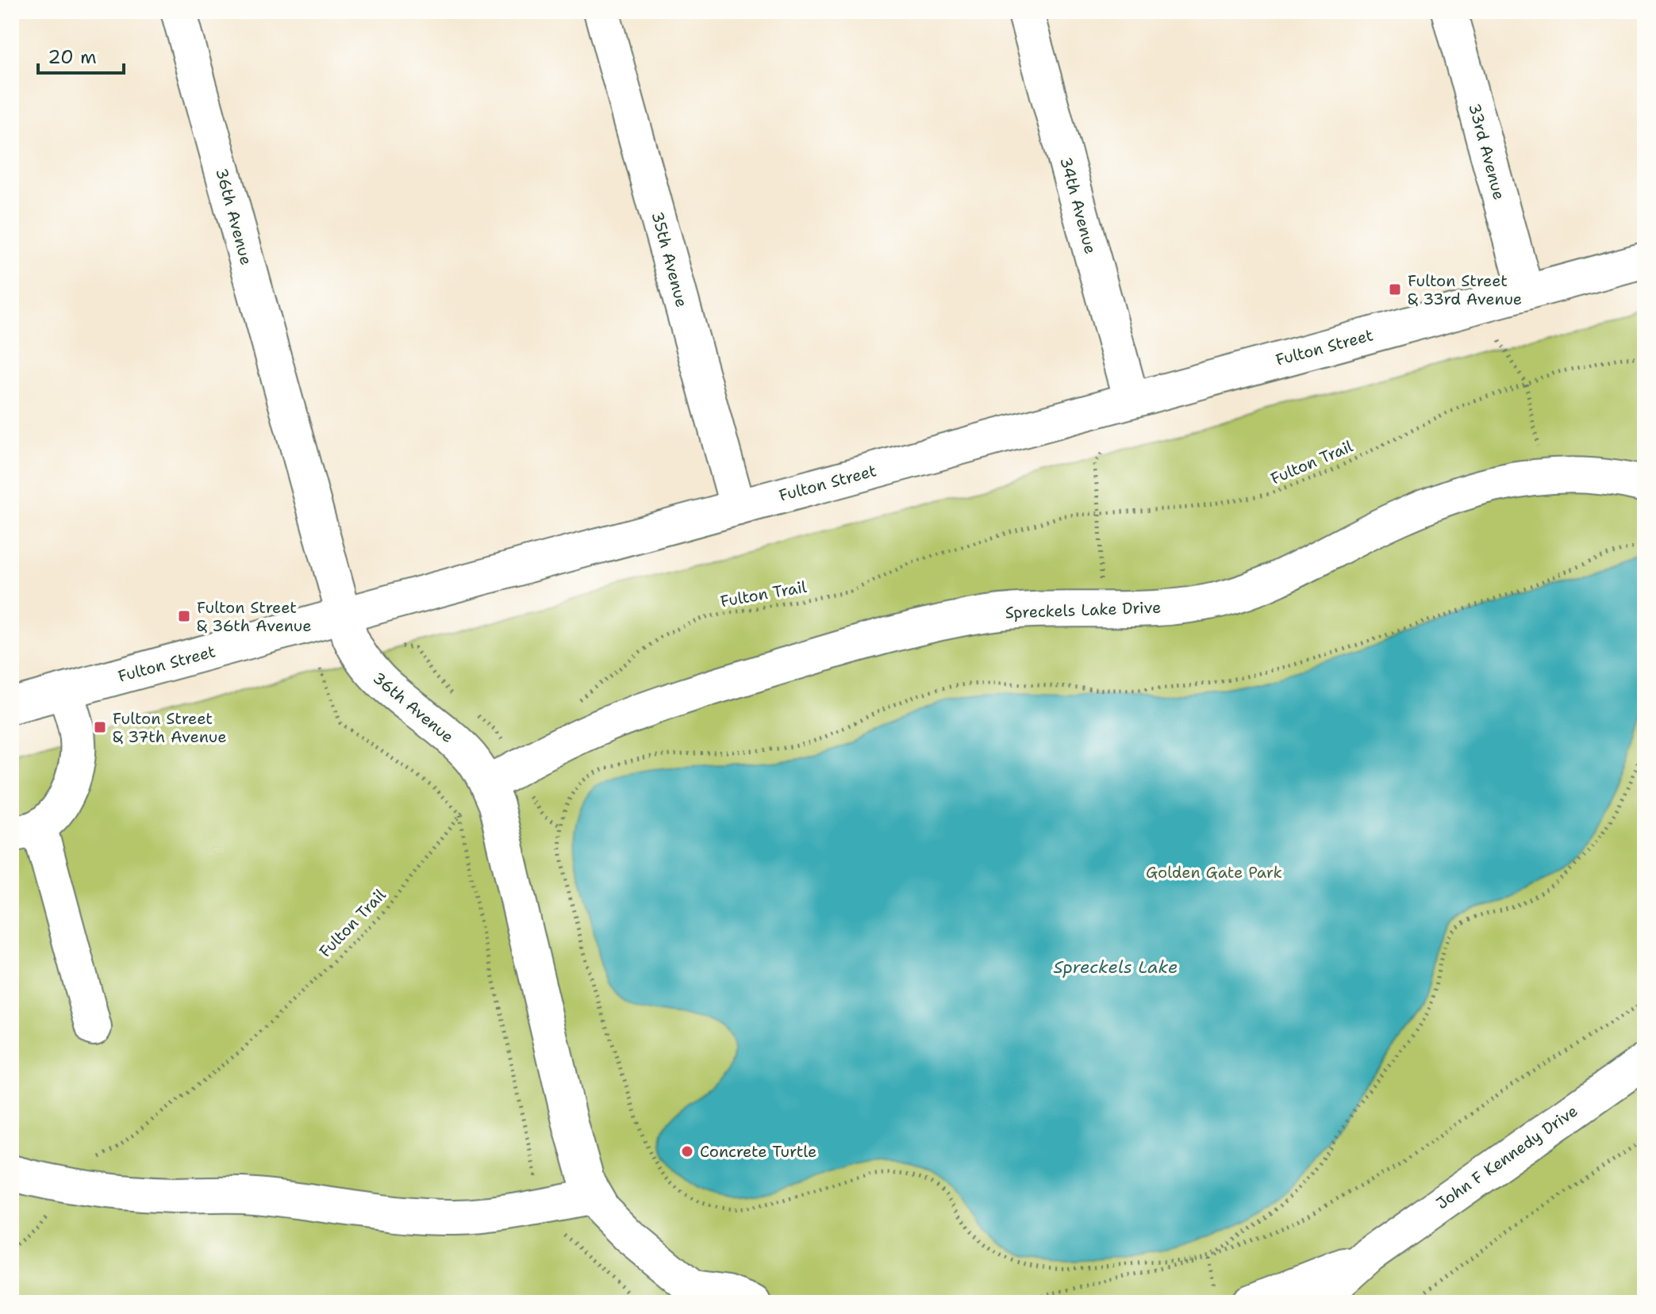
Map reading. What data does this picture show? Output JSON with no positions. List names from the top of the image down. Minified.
{"streets":{"street":["33rd Avenue","34th Avenue","36th Avenue","35th Avenue","Fulton Street","Spreckels Lake Drive","John F Kennedy Drive"],"path":["Fulton Trail"]},"crossings":[["33rd Avenue","Fulton Street"],["34th Avenue","Fulton Street"],["36th Avenue","Fulton Street"],["36th Avenue","Fulton Trail"],["36th Avenue","Spreckels Lake Drive"],["35th Avenue","Fulton Street"],["Fulton Trail","Spreckels Lake Drive"]],"water":["Spreckels Lake"],"parks":["Golden Gate Park"],"places":{"transit":["Fulton Street & 33rd Avenue","Fulton Street & 36th Avenue","Fulton Street & 37th Avenue"],"other":["Concrete Turtle"]},"scale_bar":"20 m"}
